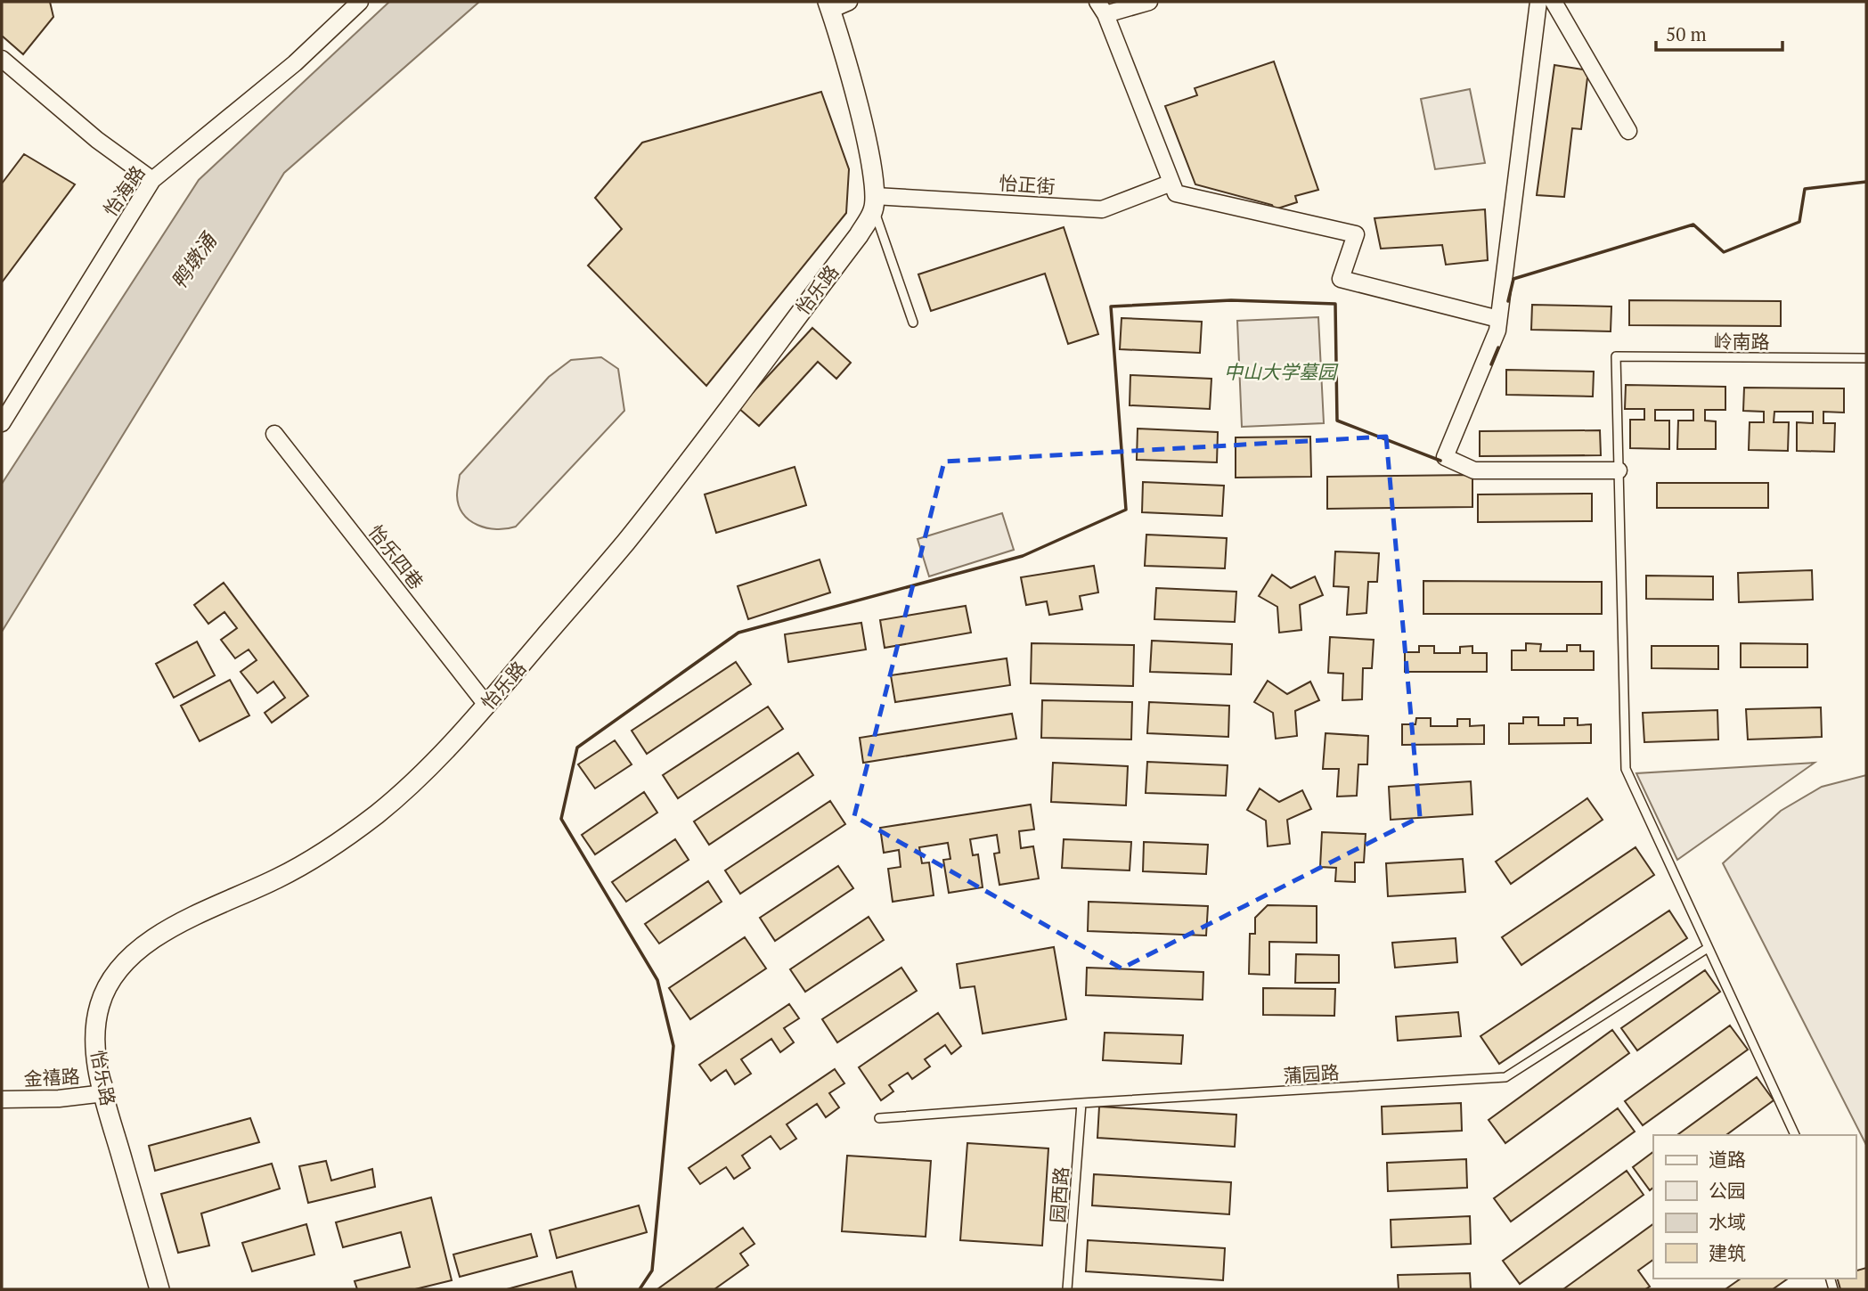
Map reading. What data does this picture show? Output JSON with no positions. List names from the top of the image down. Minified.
{"streets":{"street":["怡正街","怡海路","怡乐路","怡乐四巷","金禧路"],"lane":["岭南路","蒲园路","园西路"]},"crossings":[["怡正街","怡乐路"],["怡乐路","怡乐四巷"],["怡乐路","金禧路"],["蒲园路","园西路"]],"water":["鸭墩涌"],"parks":["中山大学墓园"],"legend":["道路","公园","水域","建筑"],"scale_bar":"50 m"}
